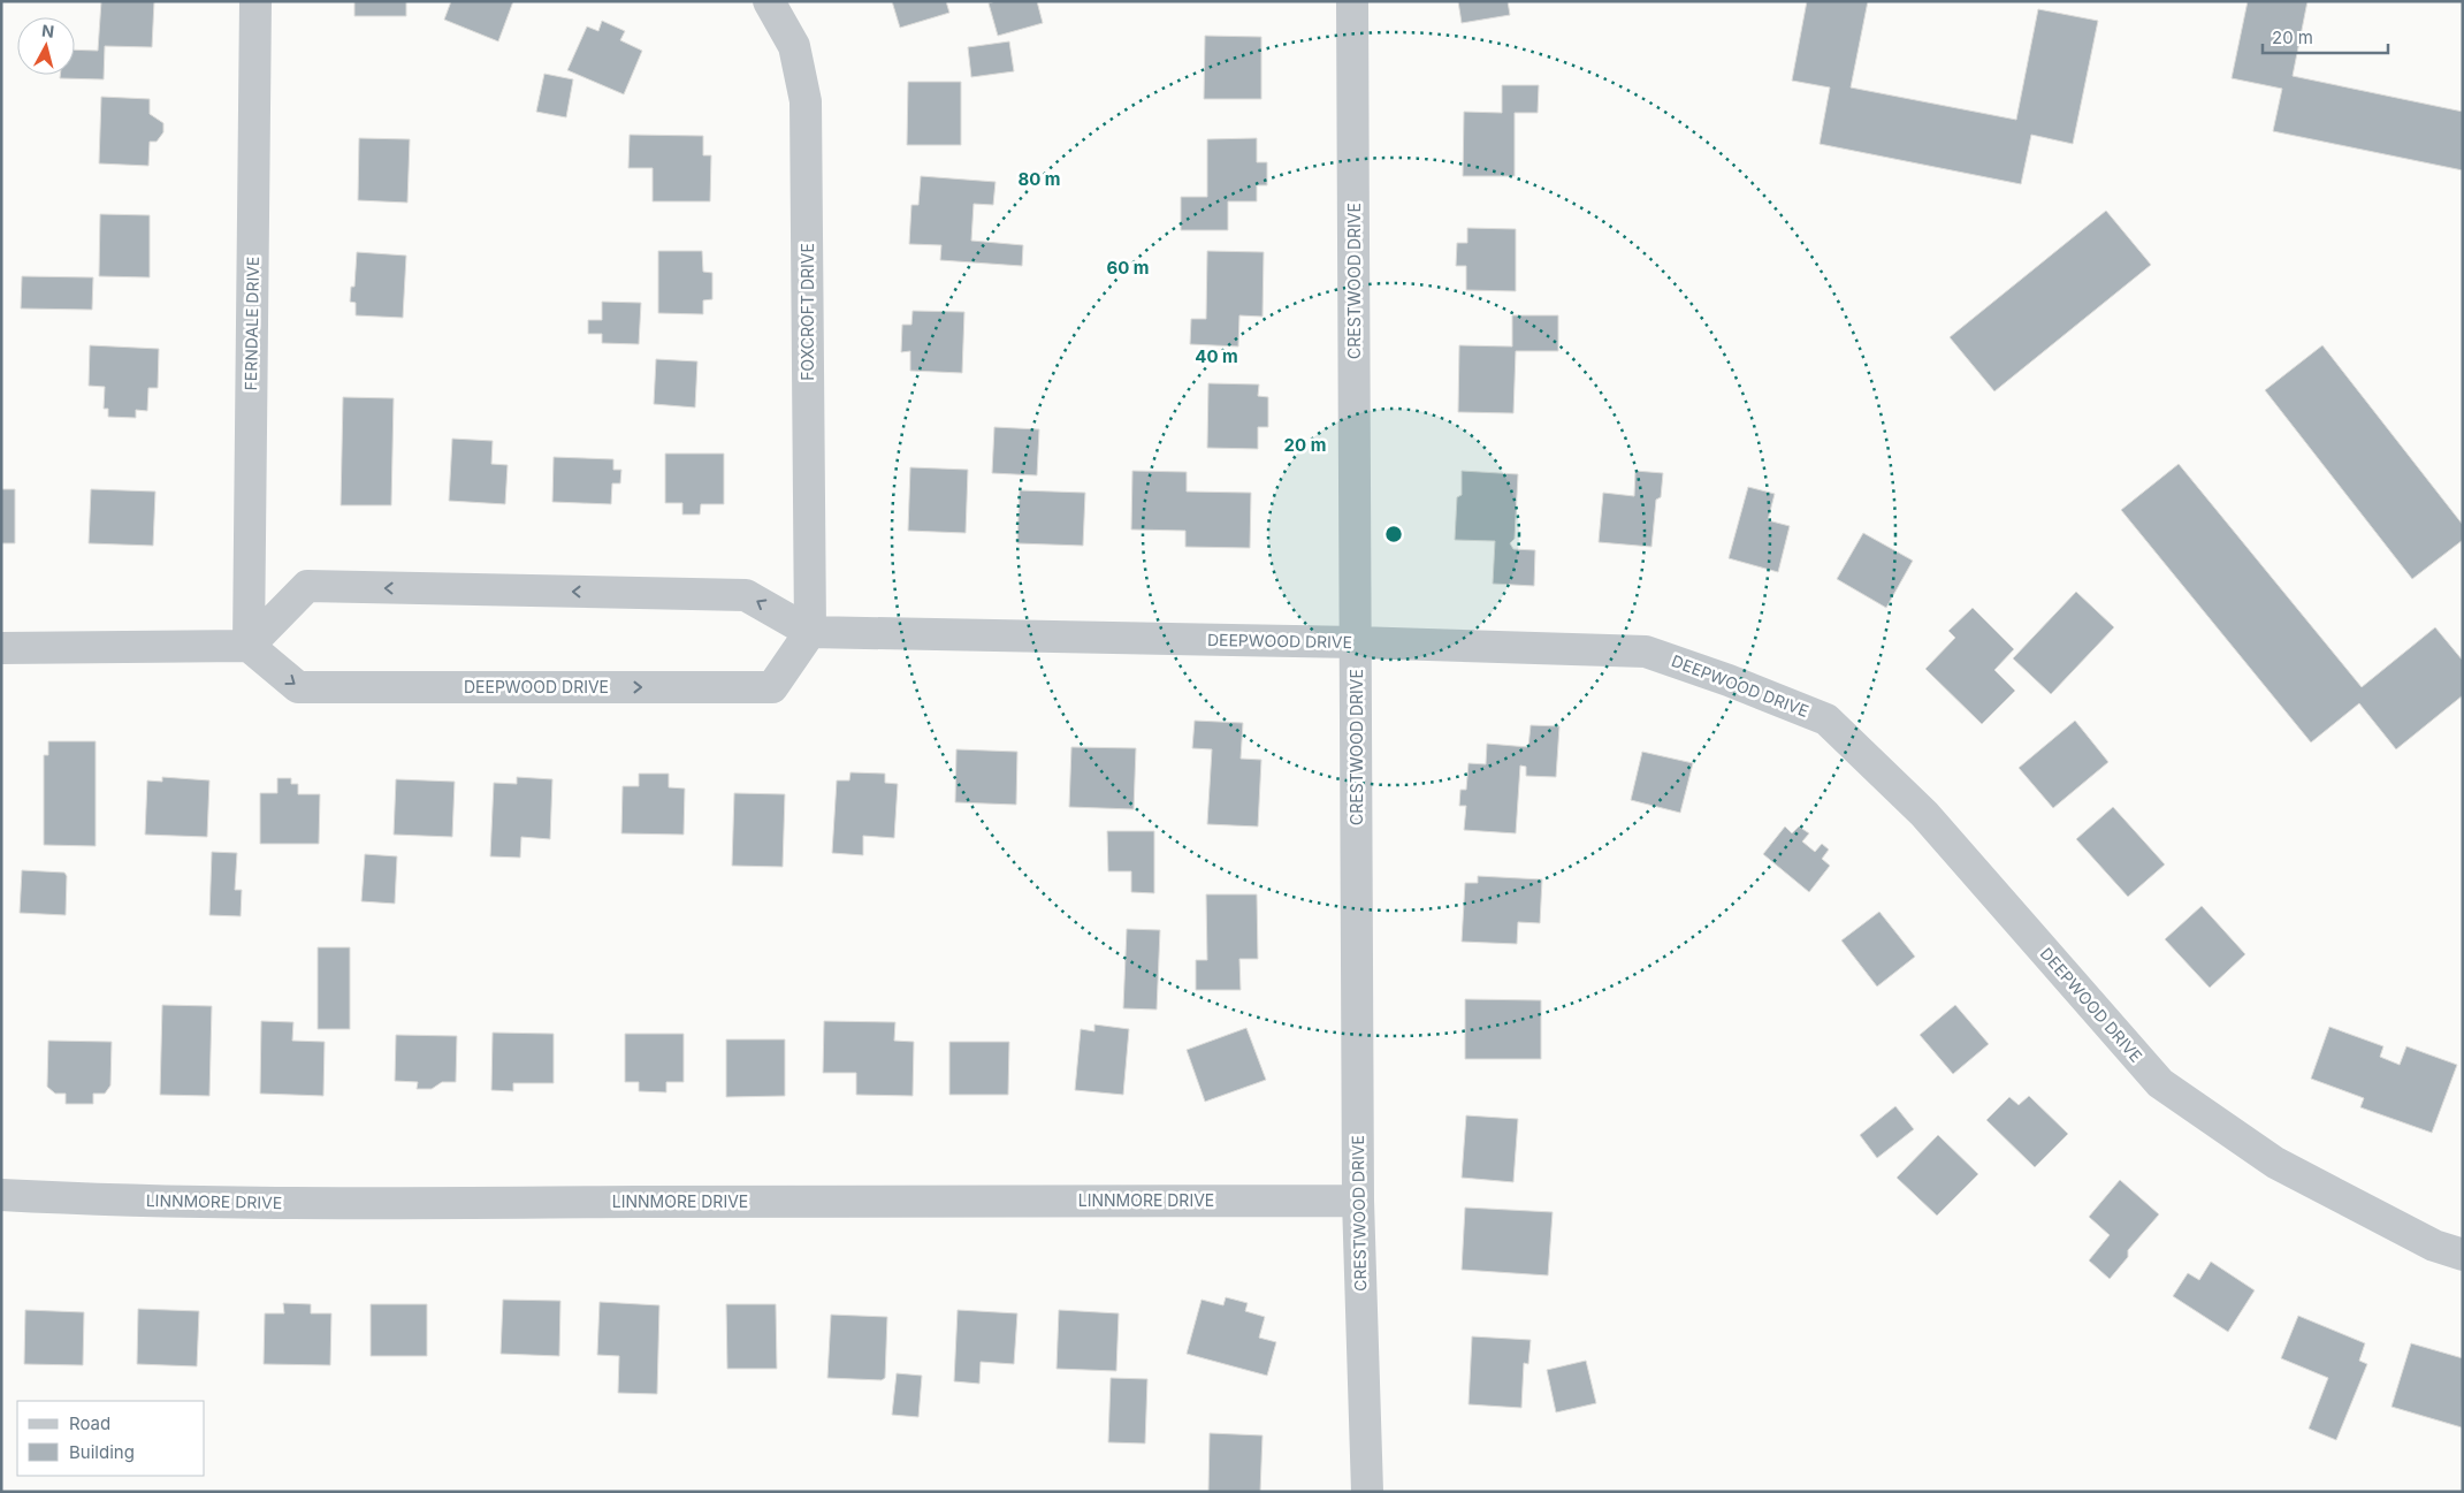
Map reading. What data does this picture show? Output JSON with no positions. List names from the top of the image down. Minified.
{"streets":{"street":["CRESTWOOD DRIVE","FOXCROFT DRIVE","FERNDALE DRIVE","DEEPWOOD DRIVE","LINNMORE DRIVE"]},"crossings":[["CRESTWOOD DRIVE","DEEPWOOD DRIVE"],["CRESTWOOD DRIVE","LINNMORE DRIVE"],["FOXCROFT DRIVE","DEEPWOOD DRIVE"],["FERNDALE DRIVE","DEEPWOOD DRIVE"]],"legend":["Road","Building"],"scale_bar":"20 m","north":"top","rings":["80 m","60 m","40 m","20 m"]}
